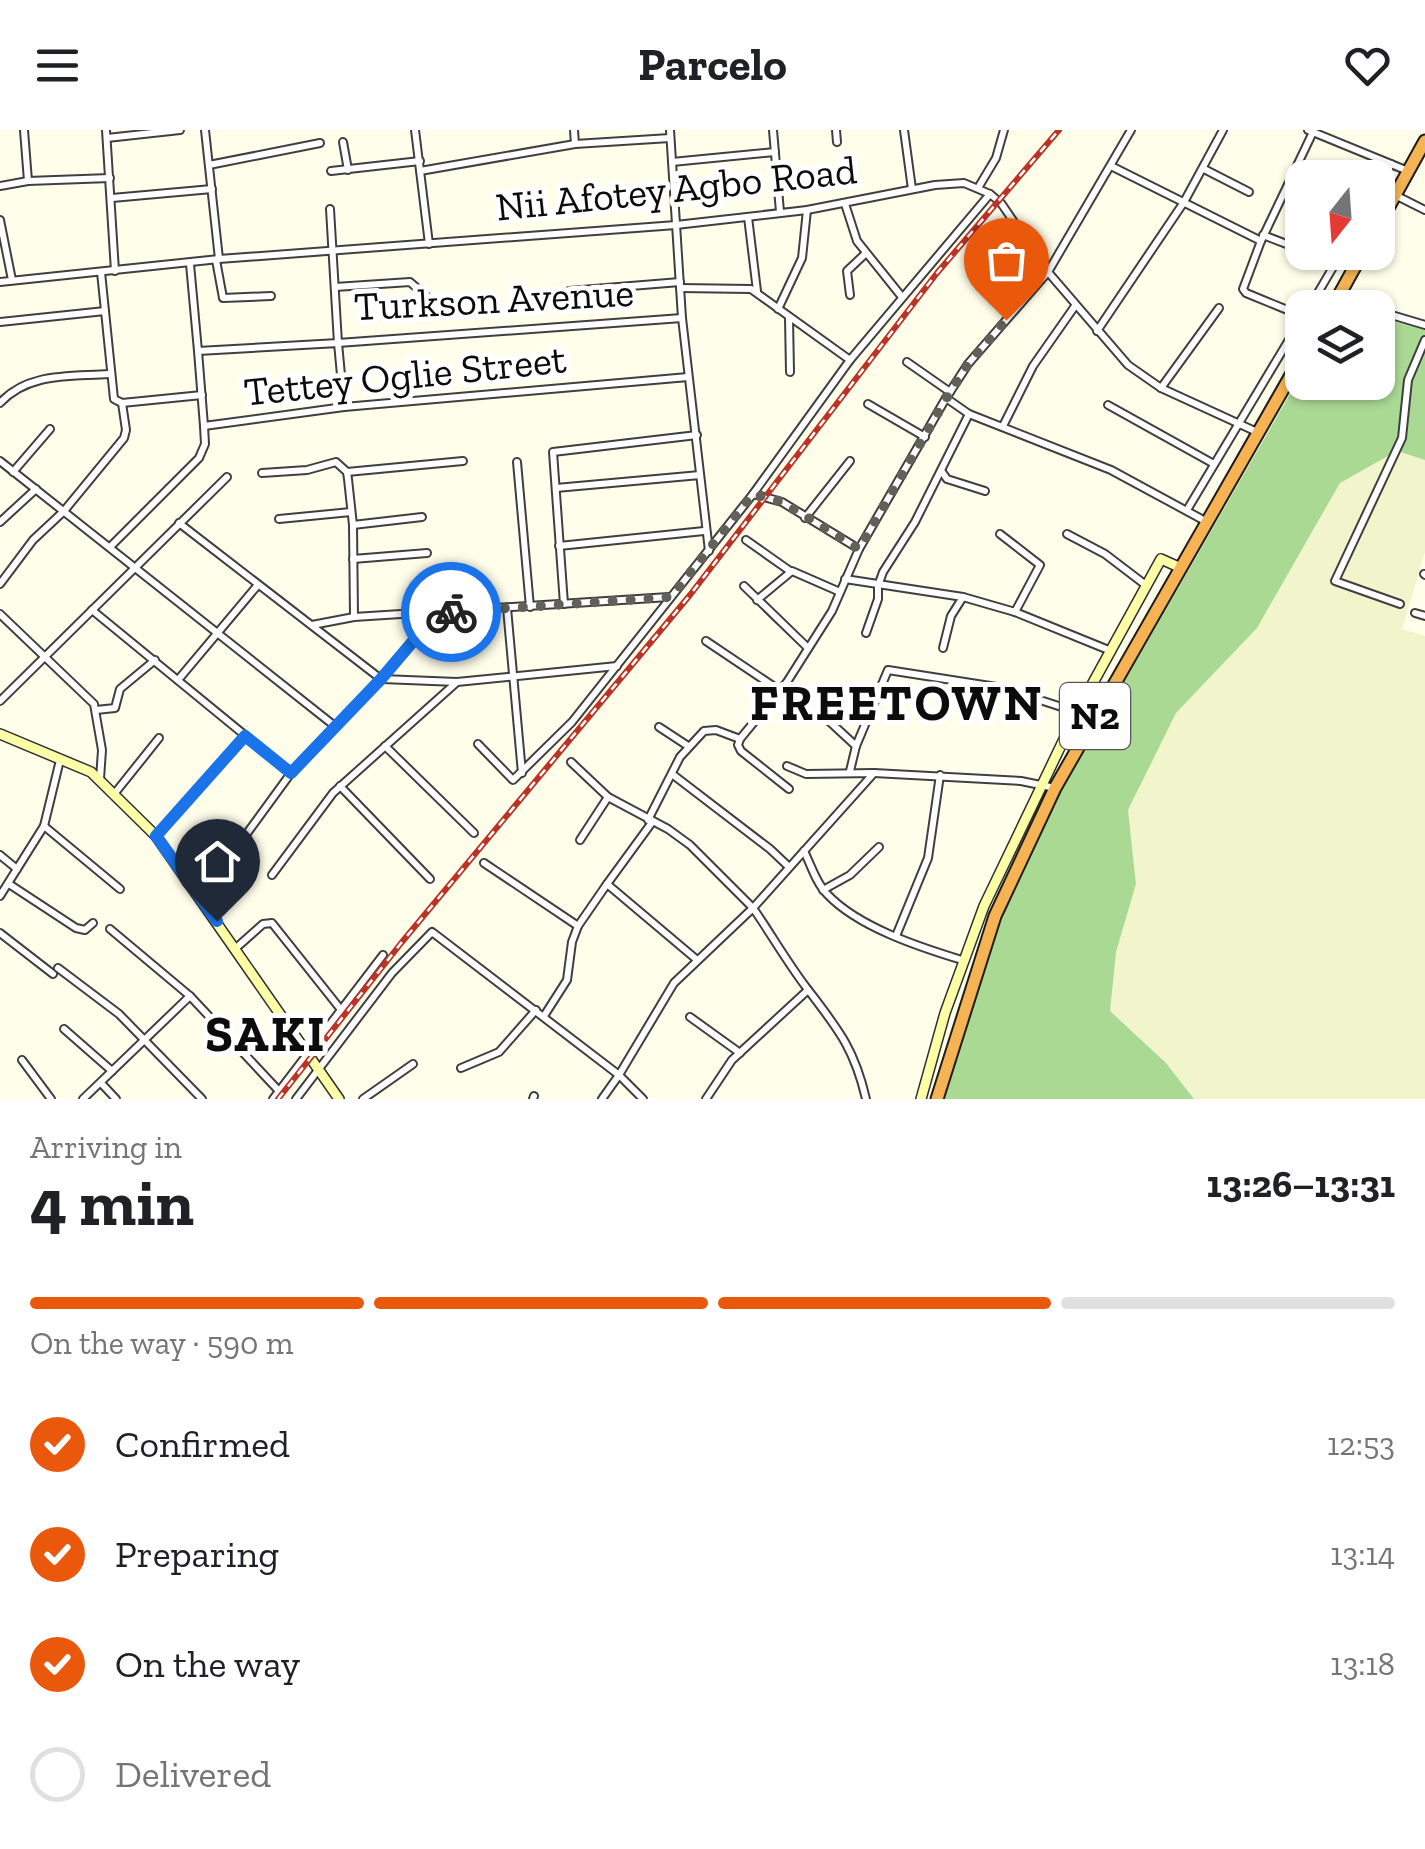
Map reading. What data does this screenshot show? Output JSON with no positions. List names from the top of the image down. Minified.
{"streets":{"highway":["N2"],"street":["Nii Afotey Agbo Road","Turkson Avenue","Tettey Oglie Street"]},"crossings":[["Nii Afotey Agbo Road","Turkson Avenue"],["Nii Afotey Agbo Road","Tettey Oglie Street"],["Nii Afotey Agbo Road","N2"]],"districts":["FREETOWN","SAKI"],"north":"bottom","page":{"header":"Parcelo","heading":["4 min","Arriving in","13:26–13:31"],"bar":"On the way · 590 m","list":[["Confirmed","12:53"],["Preparing","13:14"],["On the way","13:18"],"Delivered"]}}
